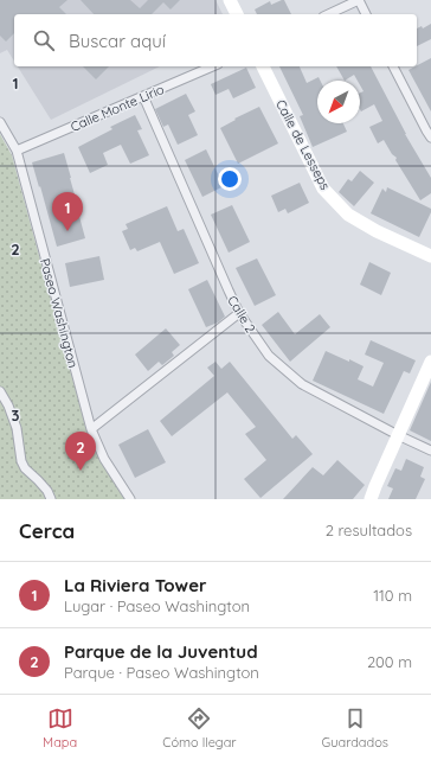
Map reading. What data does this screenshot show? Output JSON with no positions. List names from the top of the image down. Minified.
{"streets":{"main road":["Calle de Lesseps"],"street":["Calle Monte Lirio","Paseo Washington","Calle 2"]},"crossings":[["Calle Monte Lirio","Paseo Washington"],["Calle Monte Lirio","Calle 2"]],"north":"bottom left","page":{"search":"Buscar aquí","pins":["1","2"],"heading":["Cerca","2 resultados"],"list":[{"mark":"1","name":"La Riviera Tower","note":"Lugar · Paseo Washington","value":"110 m"},{"mark":"2","name":"Parque de la Juventud","note":"Parque · Paseo Washington","value":"200 m"}],"nav":["Mapa","Cómo llegar","Guardados"]},"grid":{"rows":["1","2","3"]}}
